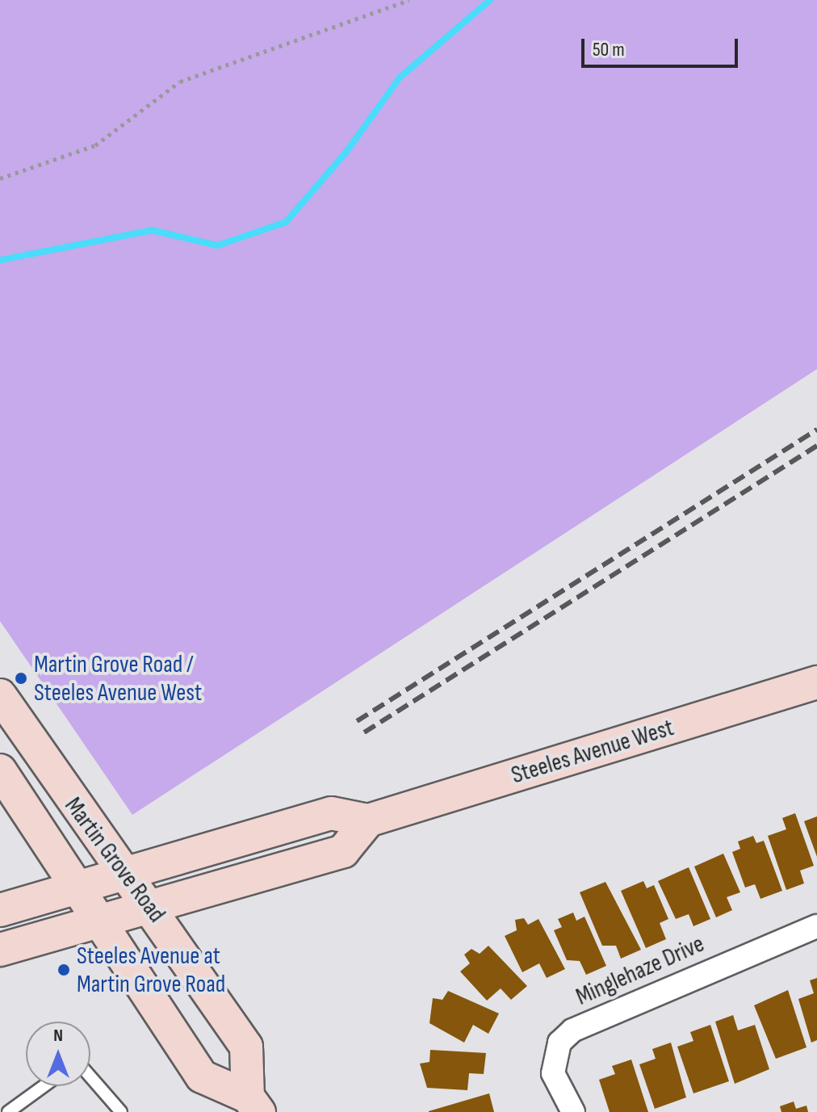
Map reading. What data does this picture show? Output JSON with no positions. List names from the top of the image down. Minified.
{"streets":{"main road":["Steeles Avenue West","Martin Grove Road"],"street":["Minglehaze Drive"]},"crossings":[["Steeles Avenue West","Martin Grove Road"]],"places":["Martin Grove Road / Steeles Avenue West","Steeles Avenue at Martin Grove Road"],"scale_bar":"50 m","north":"top"}
